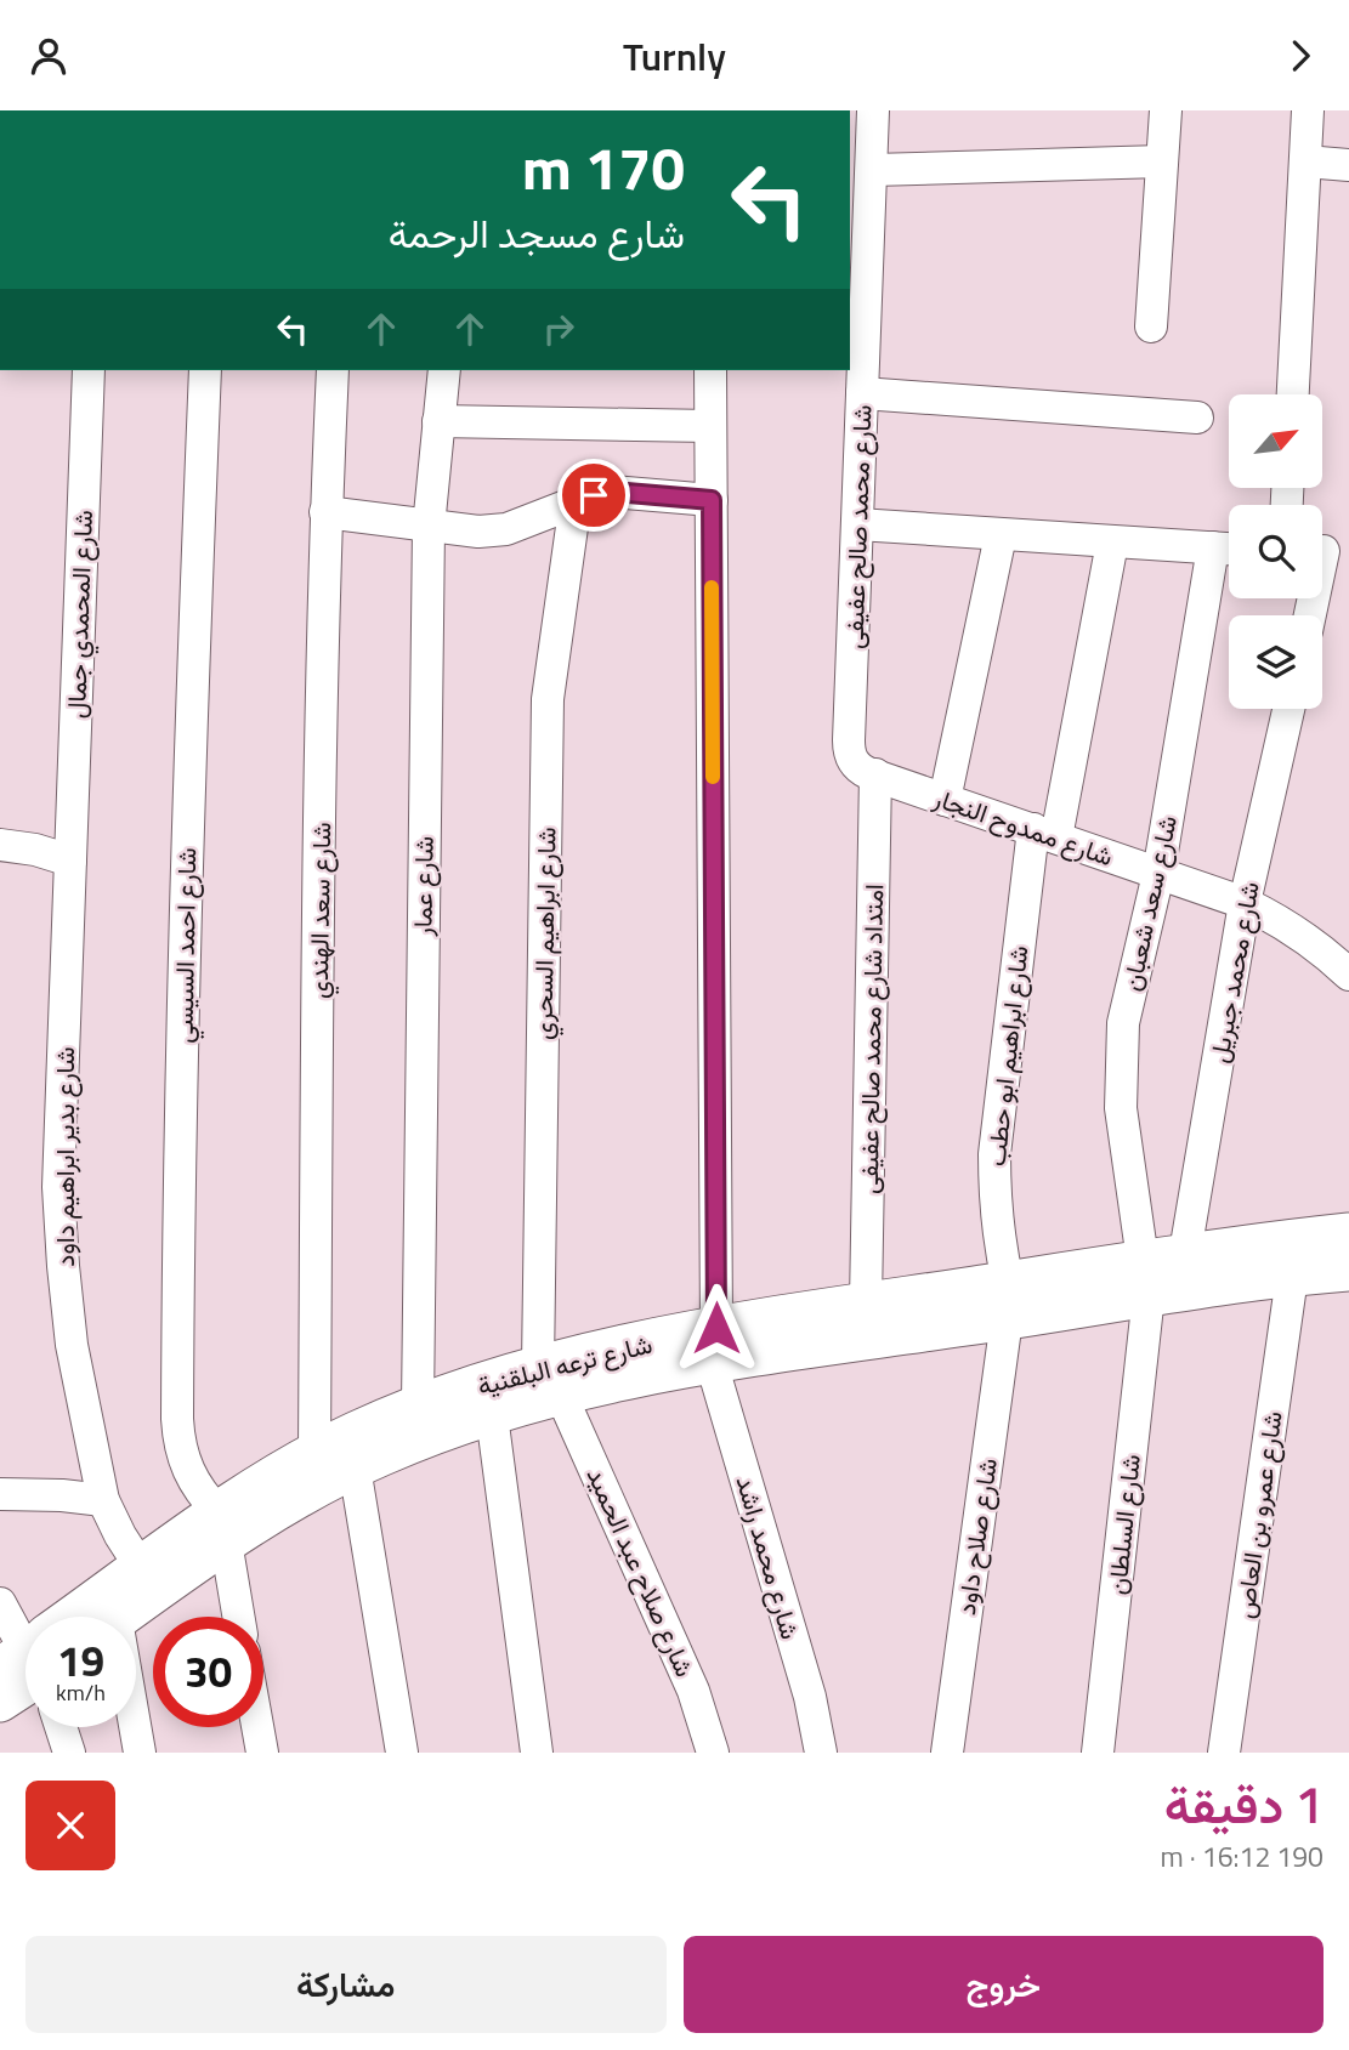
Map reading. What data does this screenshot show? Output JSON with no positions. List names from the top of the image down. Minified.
{"streets":{"street":["شارع محمد صالح عفيفى","شارع المحمدي جمال","شارع ممدوح النجار","شارع عمار","شارع سعد شعبان","شارع سعد الهندي","شارع ابراهيم السحري","شارع احمد السيسي","شارع محمد جبريل","امتداد شارع محمد صالح عفيفى","شارع ابراهيم ابو حطب","شارع بدير ابراهيم داود","شارع ترعه البلقنية","شارع عمرو بن العاص","شارع السلطان","شارع صلاح داود","شارع محمد راشد","شارع صلاح عبد الحميد"]},"crossings":[["شارع محمد صالح عفيفى","شارع ممدوح النجار"],["شارع محمد صالح عفيفى","امتداد شارع محمد صالح عفيفى"],["شارع المحمدي جمال","شارع بدير ابراهيم داود"],["شارع ممدوح النجار","شارع سعد شعبان"],["شارع ممدوح النجار","شارع محمد جبريل"],["شارع ممدوح النجار","امتداد شارع محمد صالح عفيفى"],["شارع ممدوح النجار","شارع ابراهيم ابو حطب"],["شارع عمار","شارع ترعه البلقنية"],["شارع سعد شعبان","شارع ترعه البلقنية"],["شارع سعد شعبان","شارع السلطان"],["شارع سعد الهندي","شارع ترعه البلقنية"],["شارع ابراهيم السحري","شارع ترعه البلقنية"],["شارع ابراهيم السحري","شارع صلاح عبد الحميد"],["شارع احمد السيسي","شارع ترعه البلقنية"],["شارع محمد جبريل","شارع ترعه البلقنية"],["امتداد شارع محمد صالح عفيفى","شارع ترعه البلقنية"],["شارع ابراهيم ابو حطب","شارع ترعه البلقنية"],["شارع ابراهيم ابو حطب","شارع صلاح داود"],["شارع ترعه البلقنية","شارع عمرو بن العاص"],["شارع ترعه البلقنية","شارع السلطان"],["شارع ترعه البلقنية","شارع صلاح داود"],["شارع ترعه البلقنية","شارع محمد راشد"],["شارع ترعه البلقنية","شارع صلاح عبد الحميد"]],"north":"top right","page":{"header":"Turnly","turn":["170 m","شارع مسجد الرحمة"],"speed":"19 km/h","limit":"30","heading":["1 دقيقة","190 m · 16:12"],"buttons":["خروج","مشاركة"]}}
